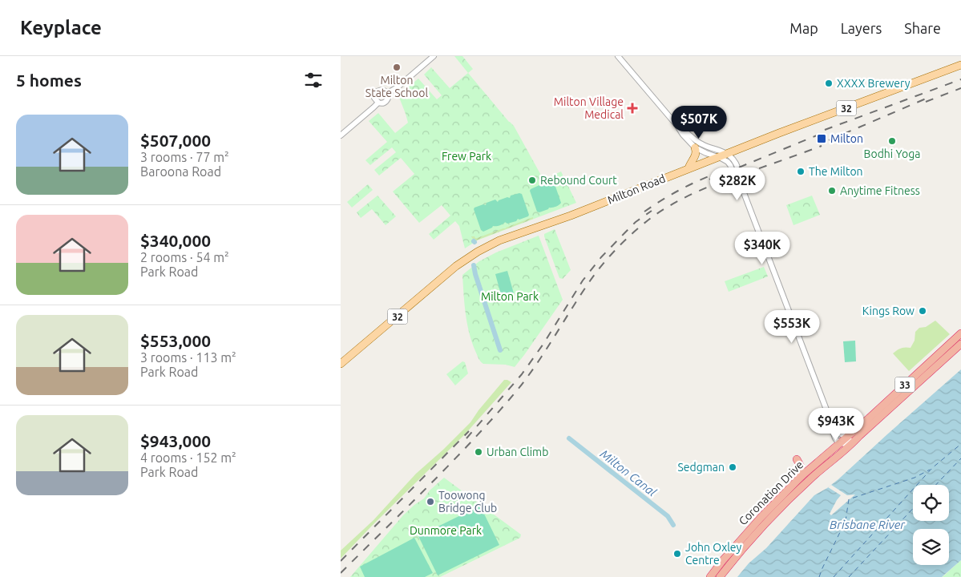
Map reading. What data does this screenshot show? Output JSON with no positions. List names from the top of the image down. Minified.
{"streets":{"highway":["33","Coronation Drive"],"main road":["32","Milton Road"]},"water":["Milton Canal","Brisbane River"],"parks":["Frew Park","Milton Park","Dunmore Park"],"places":{"other":["Milton State School","XXXX Brewery","Bodhi Yoga","The Milton","Rebound Court","Anytime Fitness","Kings Row","Urban Climb","Sedgman","Toowong Bridge Club","John Oxley Centre"],"health":["Milton Village Medical"],"transit":["Milton"]},"page":{"header":"Keyplace","nav":["Map","Layers","Share"],"heading":"5 homes","list":[{"name":"$507,000","note":"3 rooms · 77 m² · Baroona Road"},{"name":"$340,000","note":"2 rooms · 54 m² · Park Road"},{"name":"$553,000","note":"3 rooms · 113 m² · Park Road"},{"name":"$943,000","note":"4 rooms · 152 m² · Park Road"}],"price":["$507K","$282K","$340K","$553K","$943K"]}}
